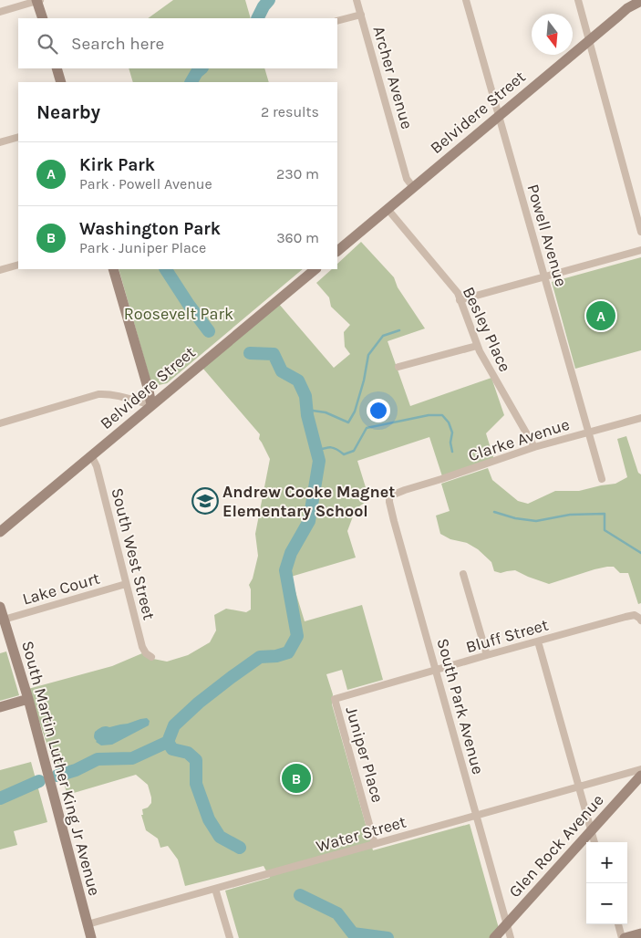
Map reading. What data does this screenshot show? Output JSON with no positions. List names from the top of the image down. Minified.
{"streets":{"main road":["Belvidere Street","South Martin Luther King Jr Avenue","Glen Rock Avenue"],"street":["Archer Avenue","Powell Avenue","Besley Place","Clarke Avenue","South West Street","Lake Court","Bluff Street","South Park Avenue","Juniper Place","Water Street"]},"crossings":[["Archer Avenue","Belvidere Street"],["Belvidere Street","Powell Avenue"],["Belvidere Street","Besley Place"],["Belvidere Street","South West Street"],["Powell Avenue","Clarke Avenue"],["Besley Place","Clarke Avenue"],["Clarke Avenue","South Park Avenue"],["South West Street","Lake Court"],["Lake Court","South Martin Luther King Jr Avenue"],["Bluff Street","South Park Avenue"],["Bluff Street","Juniper Place"],["South Park Avenue","Water Street"],["South Park Avenue","Glen Rock Avenue"],["Juniper Place","Water Street"],["South Martin Luther King Jr Avenue","Water Street"]],"parks":["Roosevelt Park"],"places":{"school or university":["Andrew Cooke Magnet Elementary School"]},"north":"bottom","page":{"search":"Search here","heading":["Nearby","2 results"],"list":[{"mark":"A","name":"Kirk Park","note":"Park · Powell Avenue","value":"230 m"},{"mark":"B","name":"Washington Park","note":"Park · Juniper Place","value":"360 m"}],"pins":["A","B"],"map_buttons":["+","−"]}}
